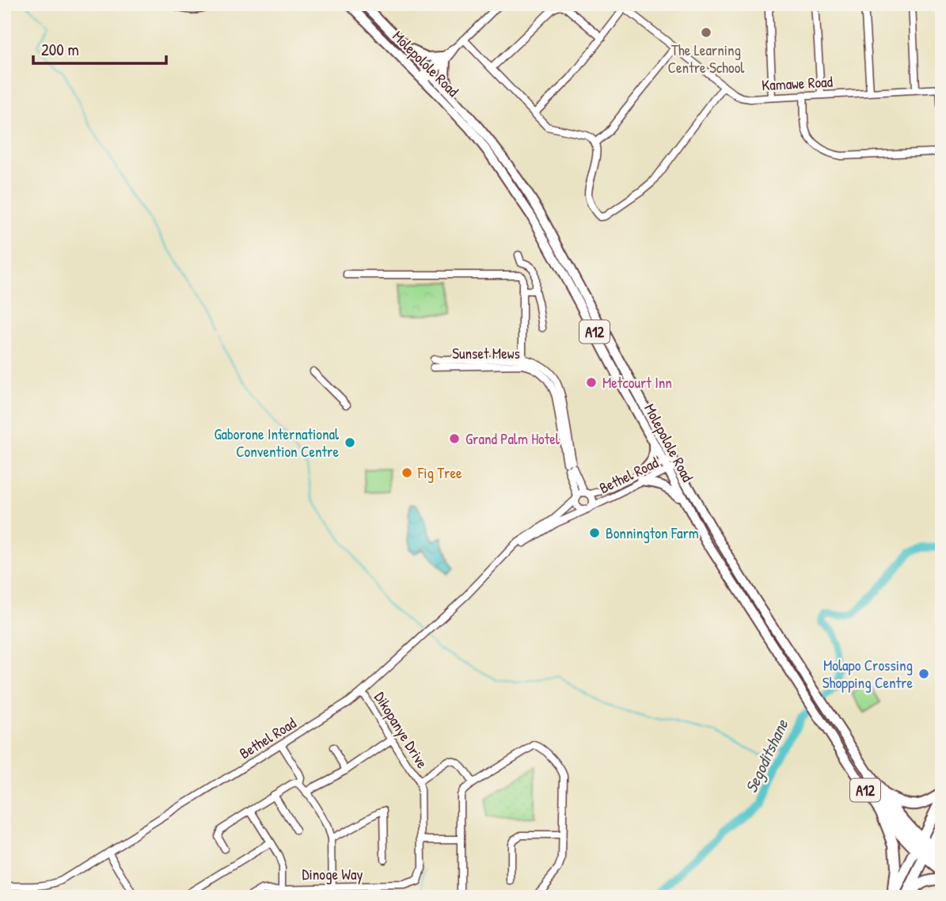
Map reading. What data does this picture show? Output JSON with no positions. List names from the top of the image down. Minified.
{"streets":{"main road":["Molepolole Road","A12"],"street":["Kamawe Road","Sunset Mews","Bethel Road","Dikopanye Drive","Dinoge Way"]},"crossings":[["Molepolole Road","Bethel Road"],["Bethel Road","Dikopanye Drive"],["Dikopanye Drive","Dinoge Way"]],"water":["Segoditshane"],"places":["The Learning Centre School","Metcourt Inn","Grand Palm Hotel","Gaborone International Convention Centre","Fig Tree","Bonnington Farm","Molapo Crossing Shopping Centre"],"scale_bar":"200 m"}
